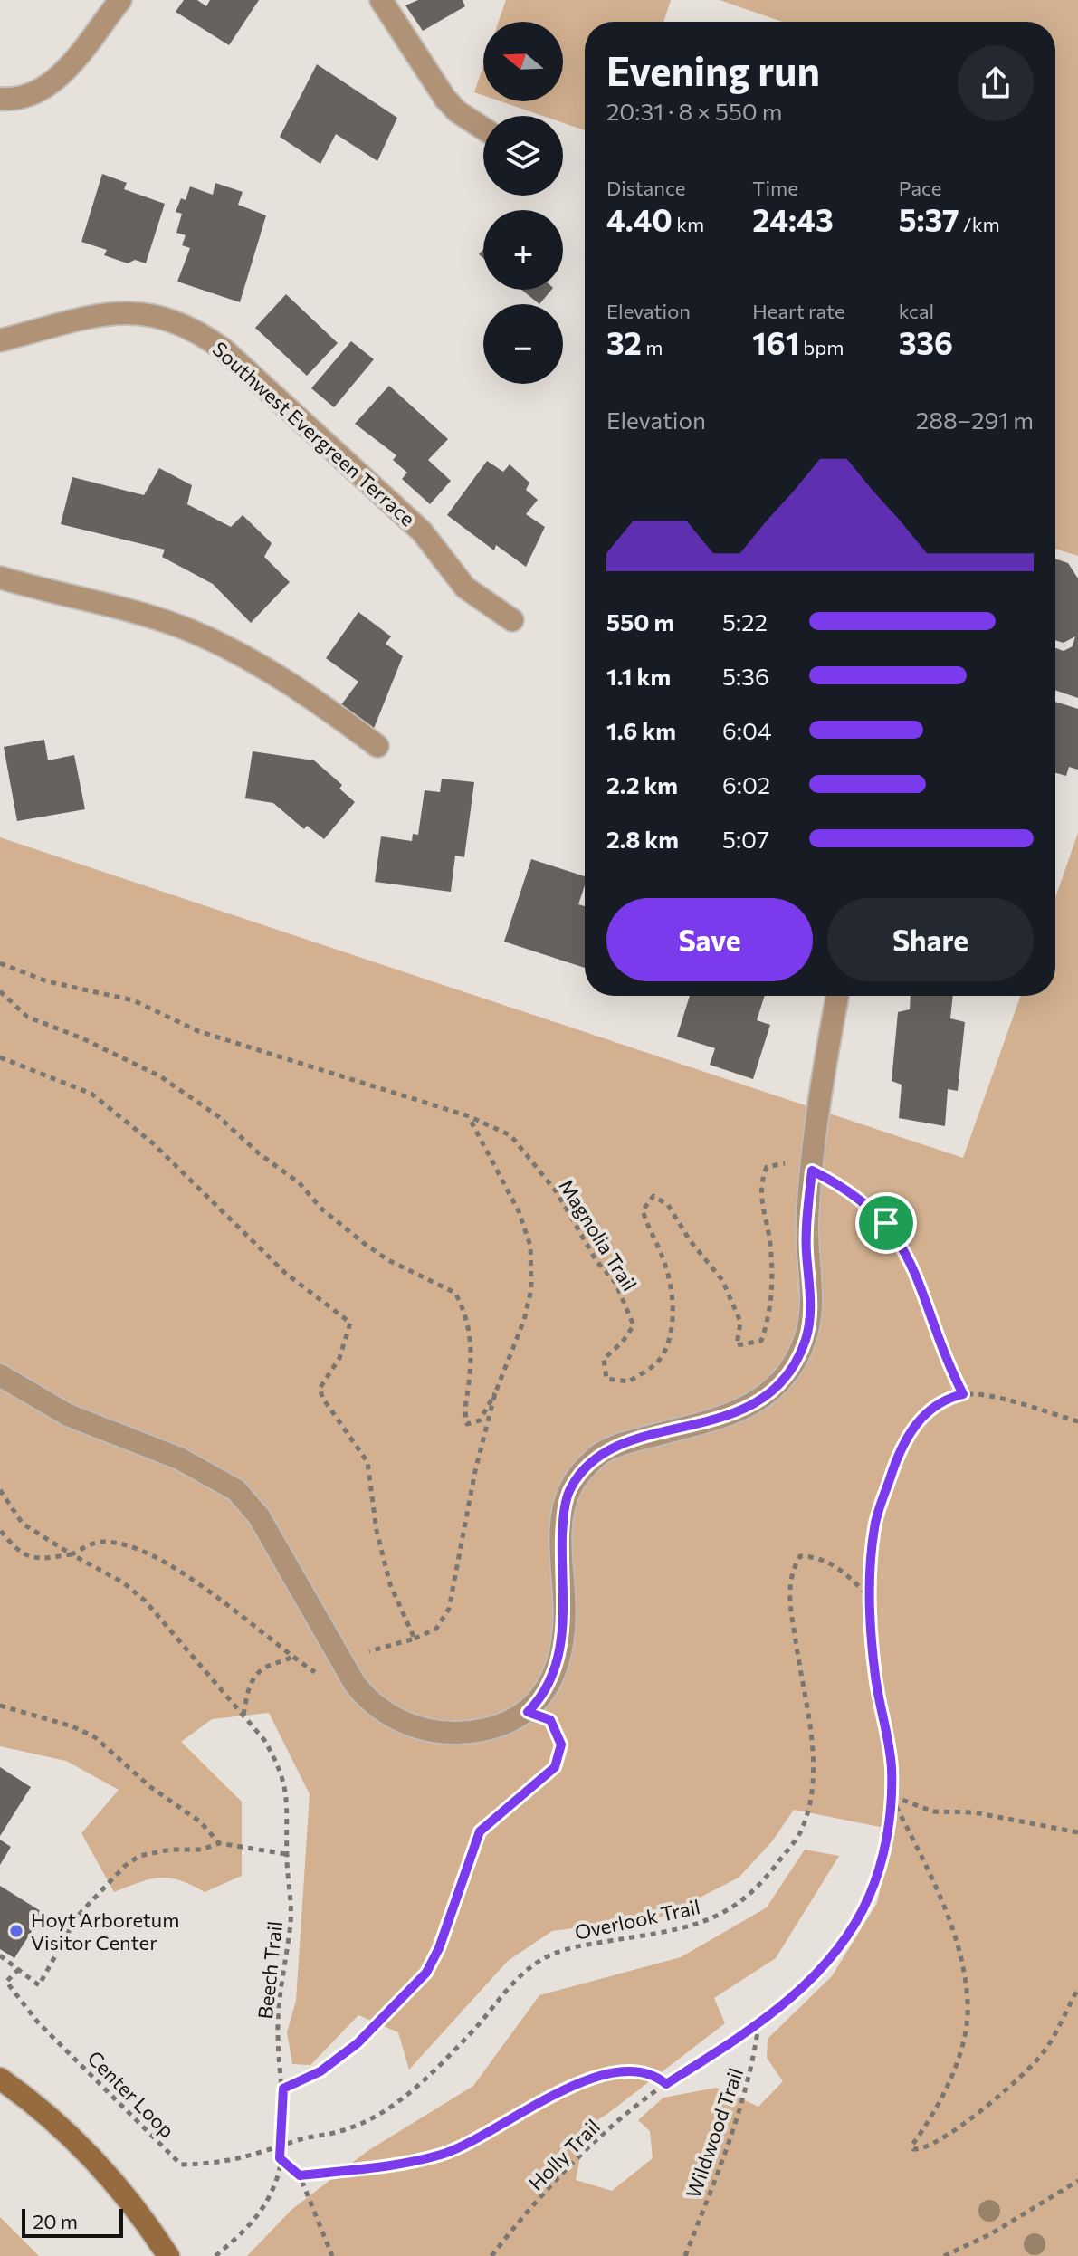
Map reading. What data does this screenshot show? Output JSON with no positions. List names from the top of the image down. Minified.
{"streets":{"street":["Southwest Evergreen Terrace"],"path":["Magnolia Trail","Overlook Trail","Beech Trail","Center Loop","Wildwood Trail","Holly Trail"]},"crossings":[["Overlook Trail","Beech Trail"],["Overlook Trail","Center Loop"],["Beech Trail","Center Loop"],["Wildwood Trail","Holly Trail"]],"places":["Hoyt Arboretum Visitor Center"],"scale_bar":"20 m","north":"left","page":{"map_buttons":["+","−"],"heading":["Evening run","20:31 · 8 × 550 m"],"stats":[["Distance","4.40 km"],["Time","24:43"],["Pace","5:37 /km"],["Elevation","32 m"],["Heart rate","161 bpm"],["kcal","336"]],"chart":["Elevation","288–291 m"],"list":[{"name":"550 m","note":"5:22"},{"name":"1.1 km","note":"5:36"},{"name":"1.6 km","note":"6:04"},{"name":"2.2 km","note":"6:02"},{"name":"2.8 km","note":"5:07"}],"buttons":["Save","Share"],"scale":"20 m"}}
